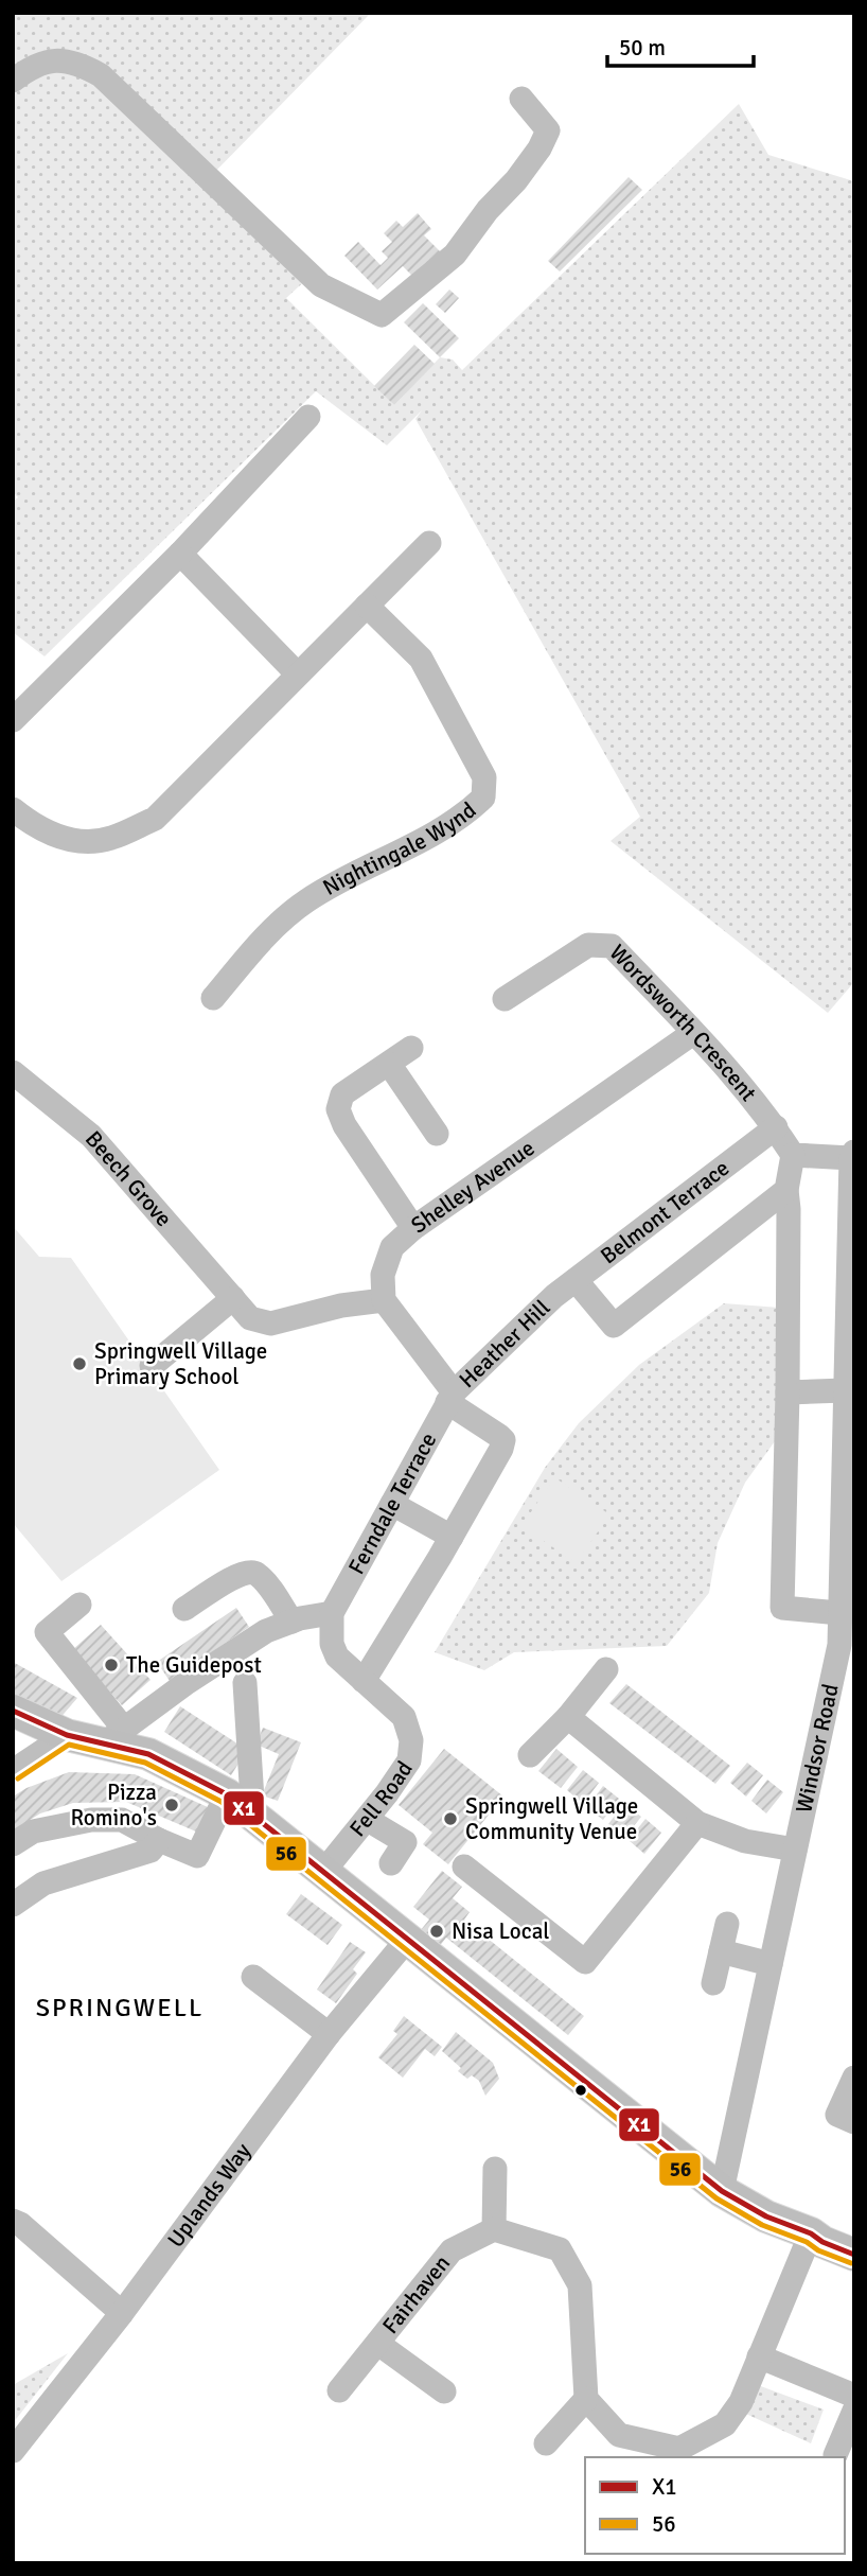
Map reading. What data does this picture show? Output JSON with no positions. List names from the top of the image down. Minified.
{"streets":{"street":["Nightingale Wynd","Wordsworth Crescent","Beech Grove","Shelley Avenue","Belmont Terrace","Heather Hill","Ferndale Terrace","Windsor Road","Fell Road","Uplands Way","Fairhaven"]},"crossings":[["Wordsworth Crescent","Shelley Avenue"],["Wordsworth Crescent","Belmont Terrace"],["Beech Grove","Shelley Avenue"],["Belmont Terrace","Heather Hill"],["Heather Hill","Ferndale Terrace"],["Ferndale Terrace","Fell Road"]],"districts":["SPRINGWELL"],"places":["Springwell Village Primary School","The Guidepost","Pizza Romino's","Springwell Village Community Venue","Nisa Local"],"lines":["transit line X1","transit line 56"],"legend":["X1","56"],"scale_bar":"50 m"}
